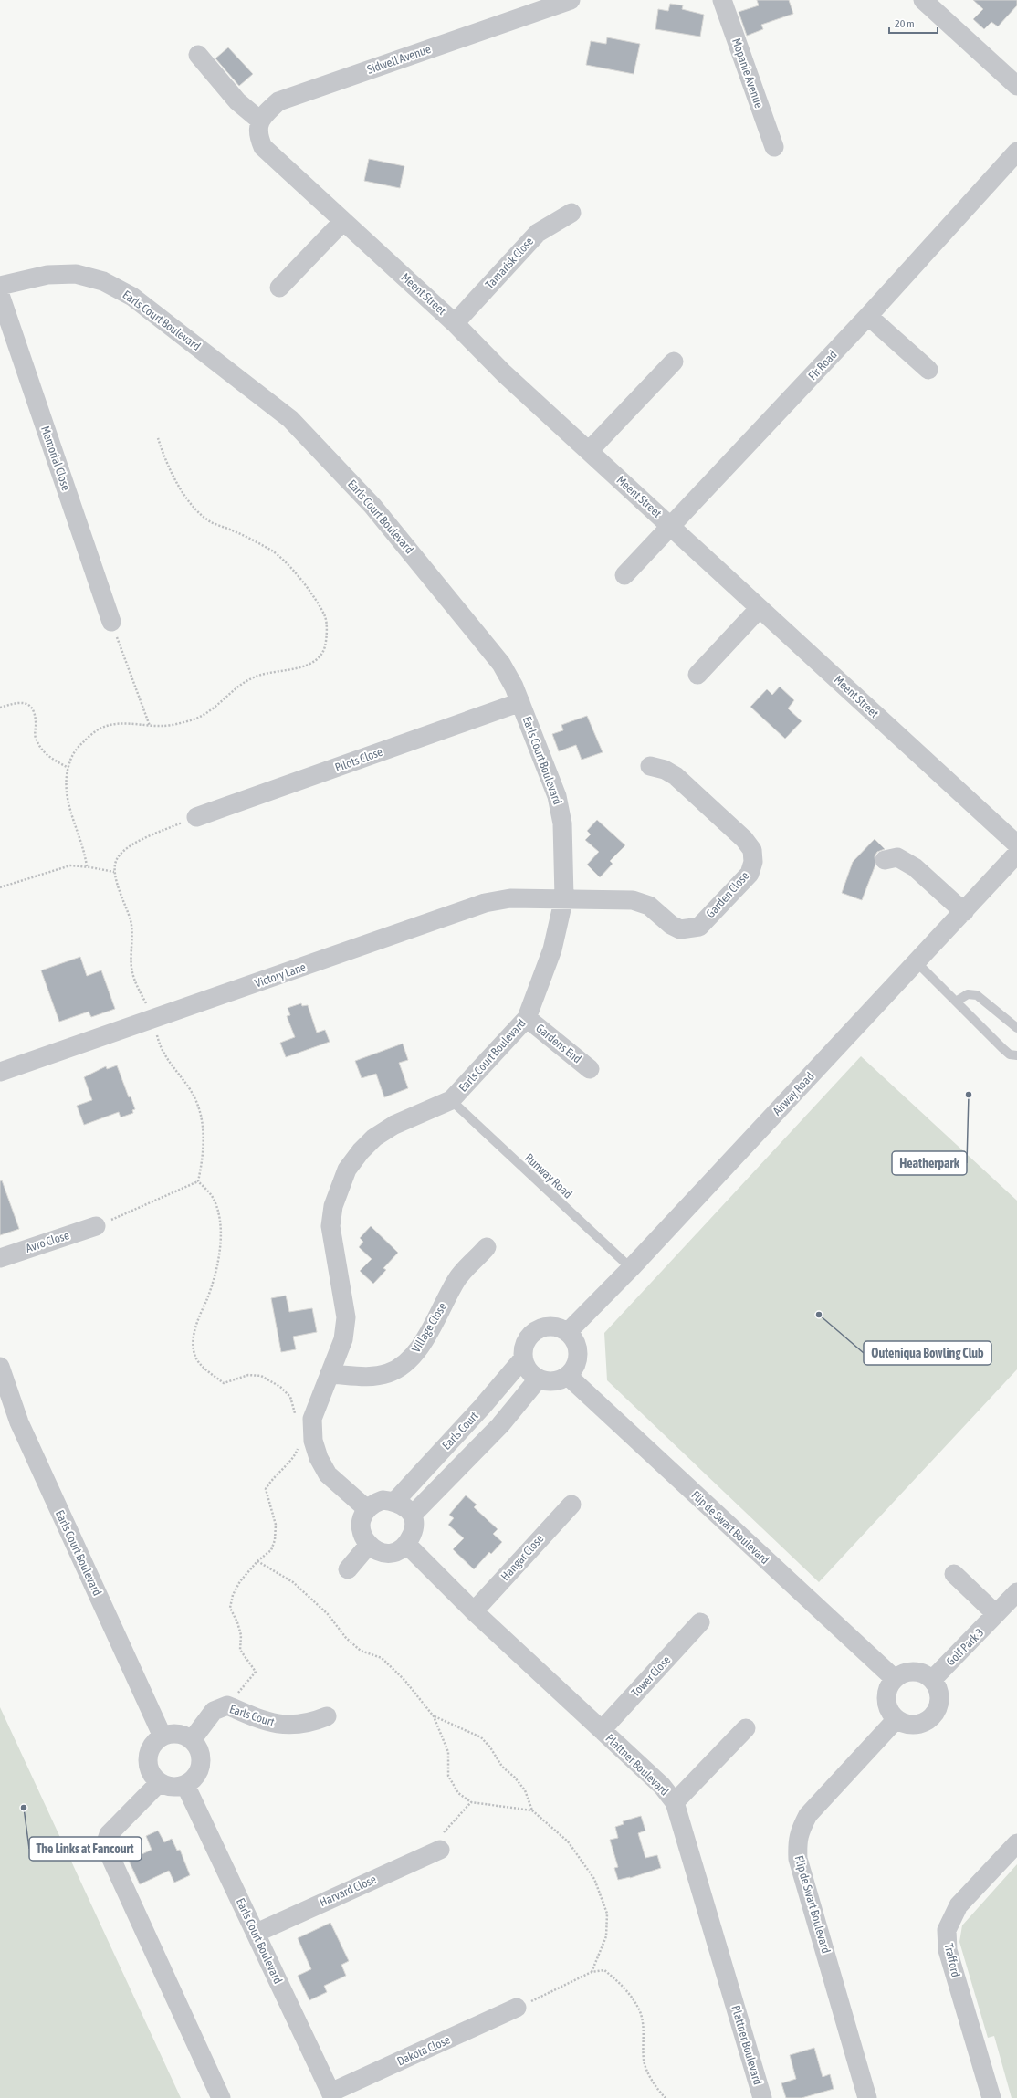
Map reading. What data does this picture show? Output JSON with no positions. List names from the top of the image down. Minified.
{"streets":{"street":["Sidwell Avenue","Mopanie Avenue","Tamarisk Close","Meent Street","Earls Court Boulevard","Fir Road","Memorial Close","Pilots Close","Garden Close","Victory Lane","Gardens End","Airway Road","Avro Close","Village Close","Earls Court","Flip de Swart Boulevard","Hangar Close","Golf Park 3","Tower Close","Plattner Boulevard","Harvard Close","Trafford","Dakota Close"],"lane":["Runway Road"]},"crossings":[["Sidwell Avenue","Meent Street"],["Tamarisk Close","Meent Street"],["Meent Street","Fir Road"],["Earls Court Boulevard","Pilots Close"],["Earls Court Boulevard","Garden Close"],["Earls Court Boulevard","Victory Lane"],["Earls Court Boulevard","Gardens End"],["Earls Court Boulevard","Runway Road"],["Earls Court Boulevard","Village Close"],["Earls Court Boulevard","Earls Court"],["Earls Court Boulevard","Plattner Boulevard"],["Earls Court Boulevard","Harvard Close"],["Earls Court Boulevard","Dakota Close"],["Garden Close","Victory Lane"],["Airway Road","Runway Road"],["Airway Road","Earls Court"],["Airway Road","Flip de Swart Boulevard"],["Earls Court","Flip de Swart Boulevard"],["Earls Court","Plattner Boulevard"],["Flip de Swart Boulevard","Golf Park 3"],["Hangar Close","Plattner Boulevard"],["Tower Close","Plattner Boulevard"]],"places":["Heatherpark","Outeniqua Bowling Club","The Links at Fancourt"],"scale_bar":"20 m"}
